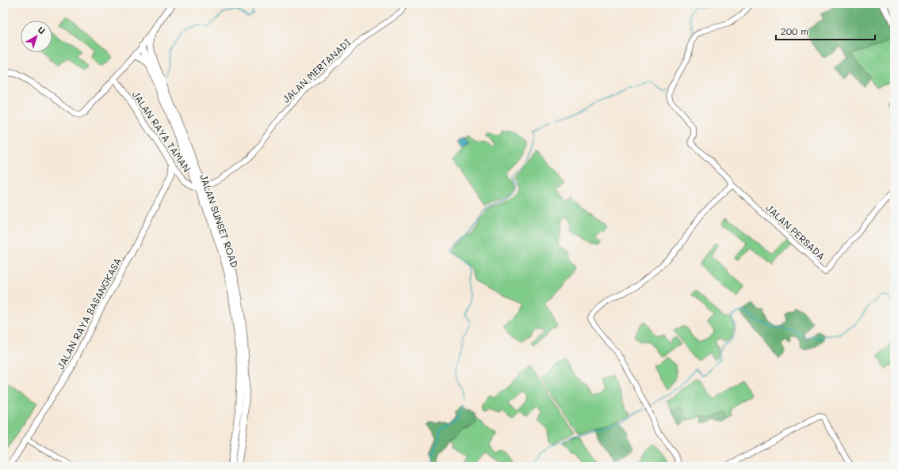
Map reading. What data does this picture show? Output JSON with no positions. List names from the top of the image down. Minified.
{"streets":{"main road":["JALAN RAYA TAMAN","JALAN SUNSET ROAD","JALAN RAYA BASANGKASA"],"street":["JALAN MERTANADI","JALAN PERSADA"]},"crossings":[["JALAN MERTANADI","JALAN RAYA TAMAN"],["JALAN MERTANADI","JALAN SUNSET ROAD"],["JALAN RAYA TAMAN","JALAN SUNSET ROAD"],["JALAN RAYA TAMAN","JALAN RAYA BASANGKASA"]],"scale_bar":"200 m","north":"top right"}
